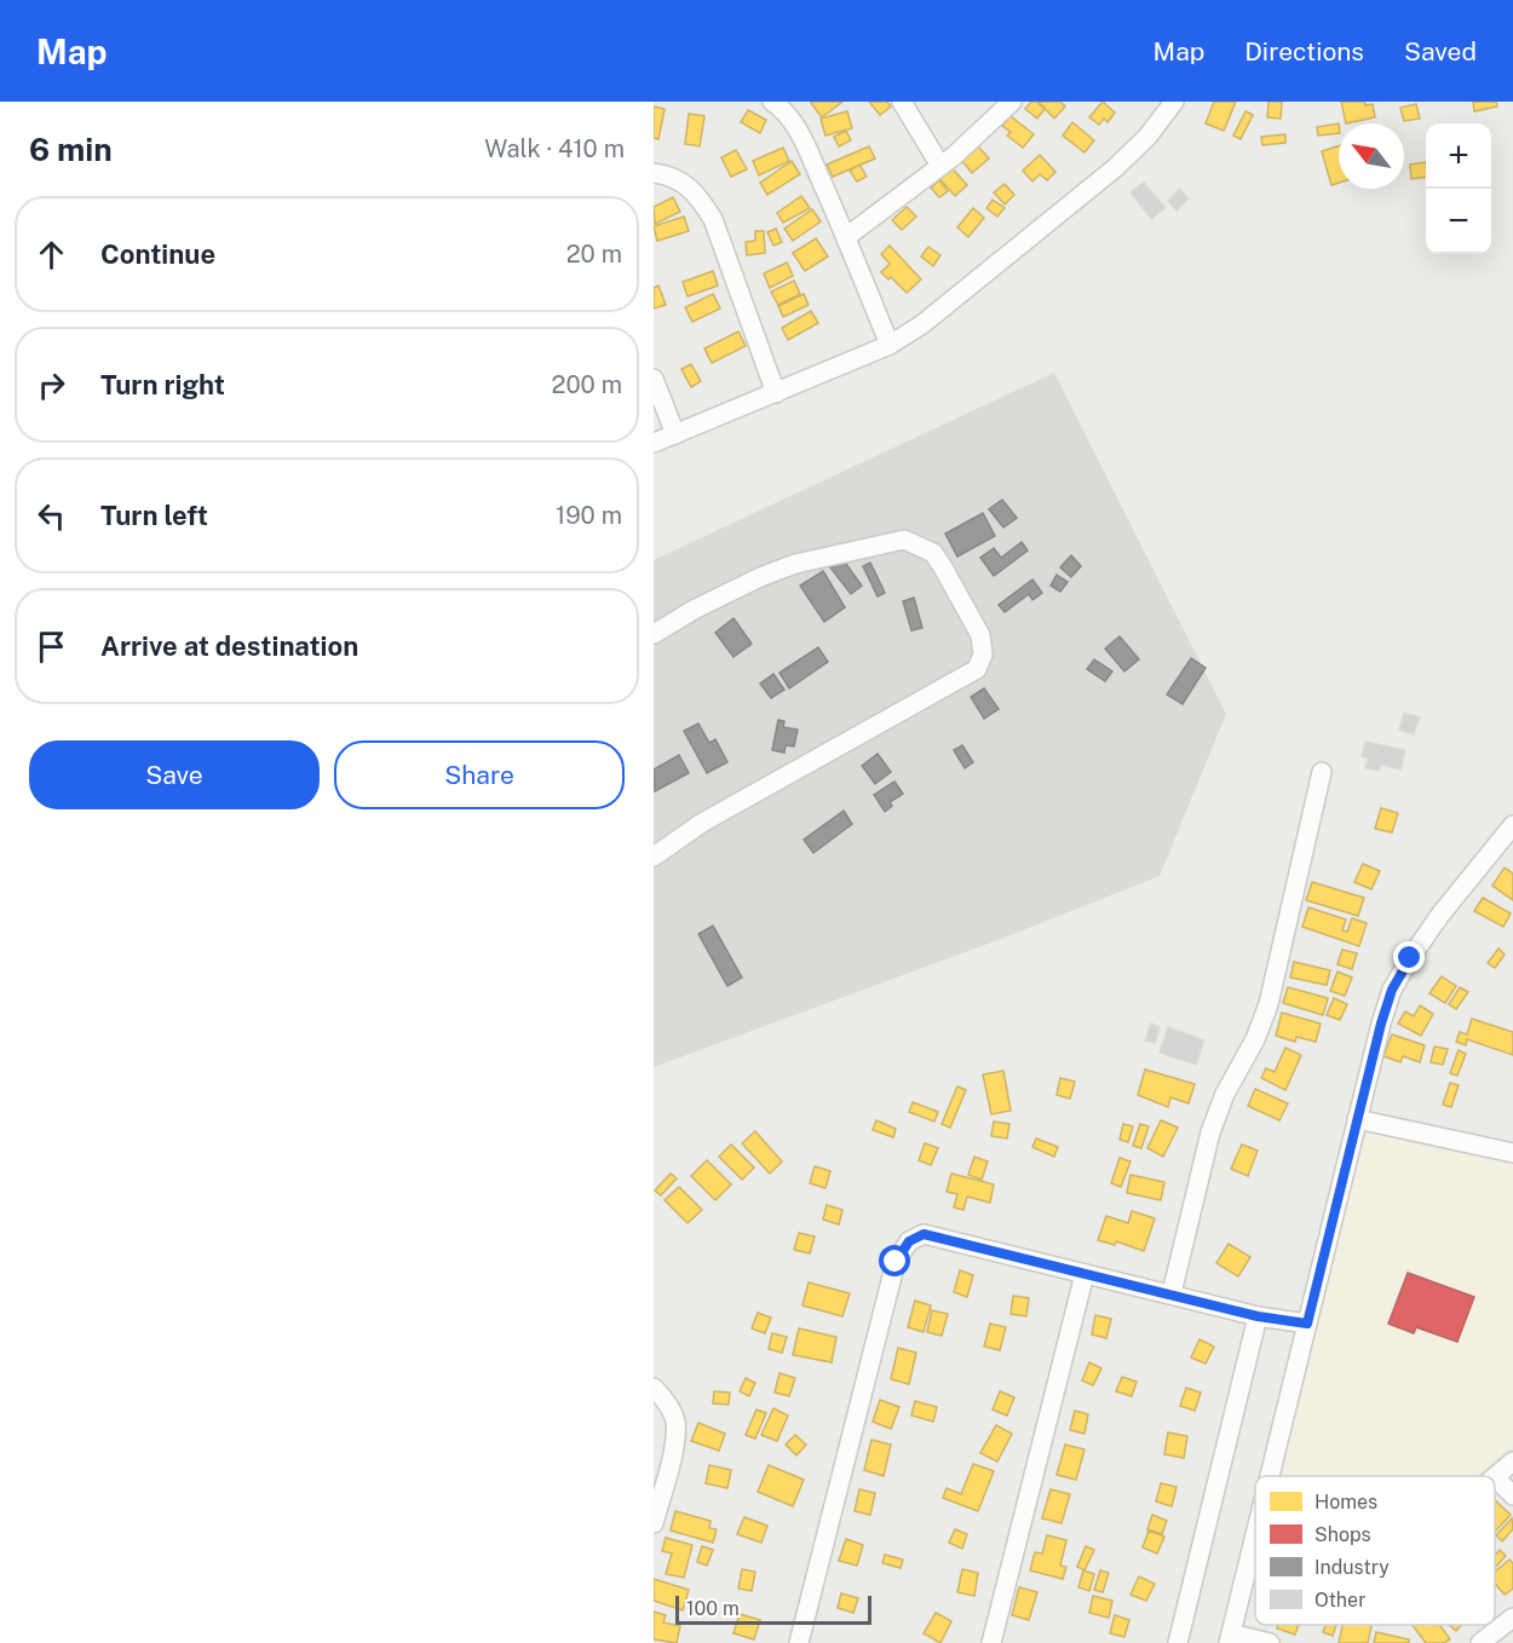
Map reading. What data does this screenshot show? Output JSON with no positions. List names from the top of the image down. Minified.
{"legend":["Homes","Shops","Industry","Other"],"scale_bar":"100 m","north":"top left","page":{"header":"Map","nav":["Map","Directions","Saved"],"heading":["6 min","Walk · 410 m"],"map_buttons":["+","−"],"list":[["Continue","20 m"],["Turn right","200 m"],["Turn left","190 m"],"Arrive at destination"],"buttons":["Save","Share"],"scale":"100 m"}}
